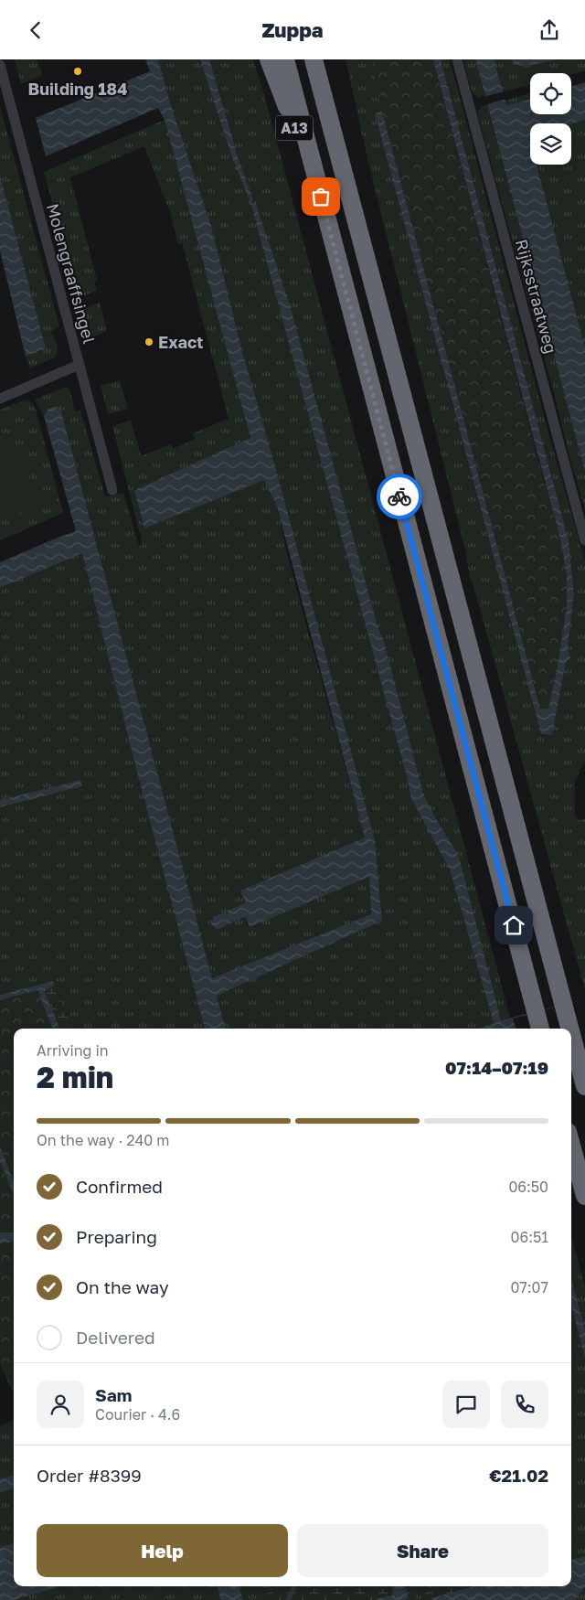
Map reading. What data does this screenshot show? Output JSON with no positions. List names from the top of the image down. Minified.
{"streets":{"highway":["A13"],"street":["Molengraaffsingel","Rijksstraatweg"]},"places":["Building 184","Exact"],"page":{"header":"Zuppa","heading":["2 min","Arriving in","07:14–07:19"],"panel":["Sam","Courier · 4.6","Order #8399","€21.02"],"bar":"On the way · 240 m","list":[["Confirmed","06:50"],["Preparing","06:51"],["On the way","07:07"],"Delivered"],"buttons":["Help","Share"]}}
